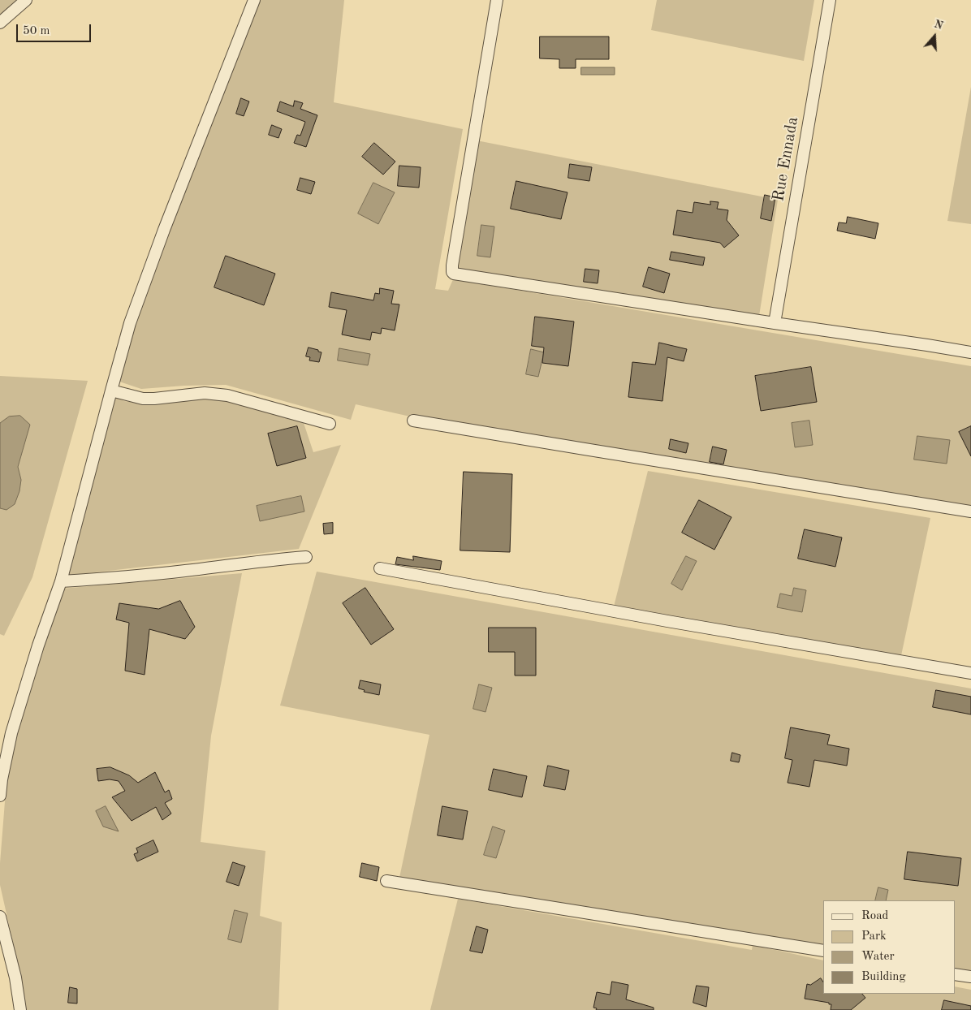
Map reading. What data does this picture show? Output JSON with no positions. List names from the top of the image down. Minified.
{"streets":{"street":["Rue Ennada"]},"legend":["Road","Park","Water","Building"],"scale_bar":"50 m","north":"top"}
